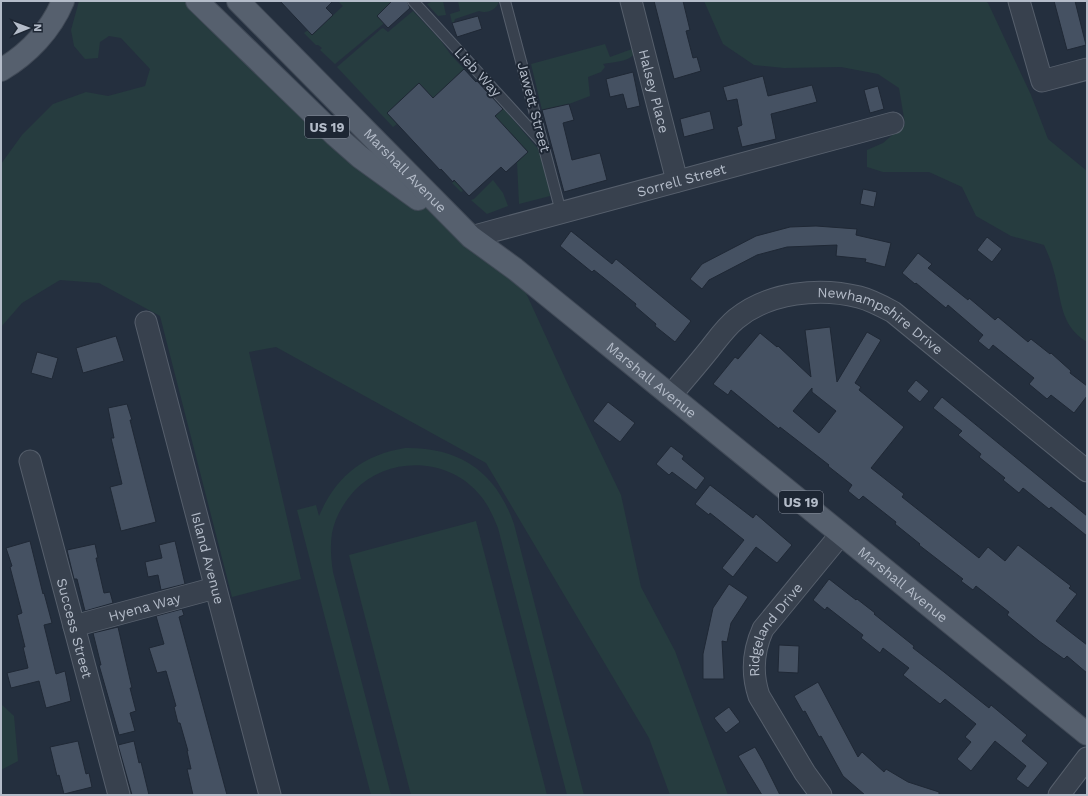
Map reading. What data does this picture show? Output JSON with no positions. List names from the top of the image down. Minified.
{"streets":{"main road":["US 19","Marshall Avenue"],"street":["Halsey Place","Sorrell Street","Newhampshire Drive","Island Avenue","Hyena Way","Success Street","Ridgeland Drive"],"lane":["Lieb Way","Jawett Street"]},"crossings":[["Lieb Way","Jawett Street"],["Halsey Place","Sorrell Street"],["Jawett Street","Sorrell Street"],["US 19","Marshall Avenue"],["US 19","Sorrell Street"],["Marshall Avenue","Sorrell Street"],["Marshall Avenue","Newhampshire Drive"],["Marshall Avenue","Ridgeland Drive"],["Island Avenue","Hyena Way"],["Hyena Way","Success Street"]],"north":"right"}
